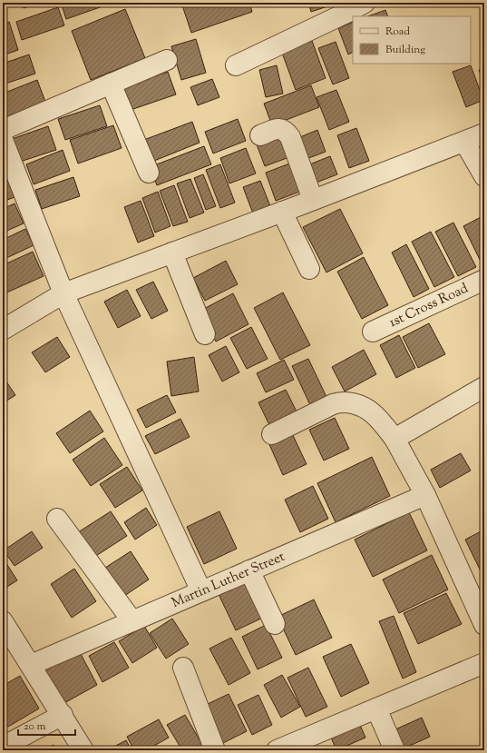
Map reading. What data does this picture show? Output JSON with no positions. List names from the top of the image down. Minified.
{"streets":{"street":["1st Cross Road","Martin Luther Street"]},"legend":["Road","Building"],"scale_bar":"20 m"}
